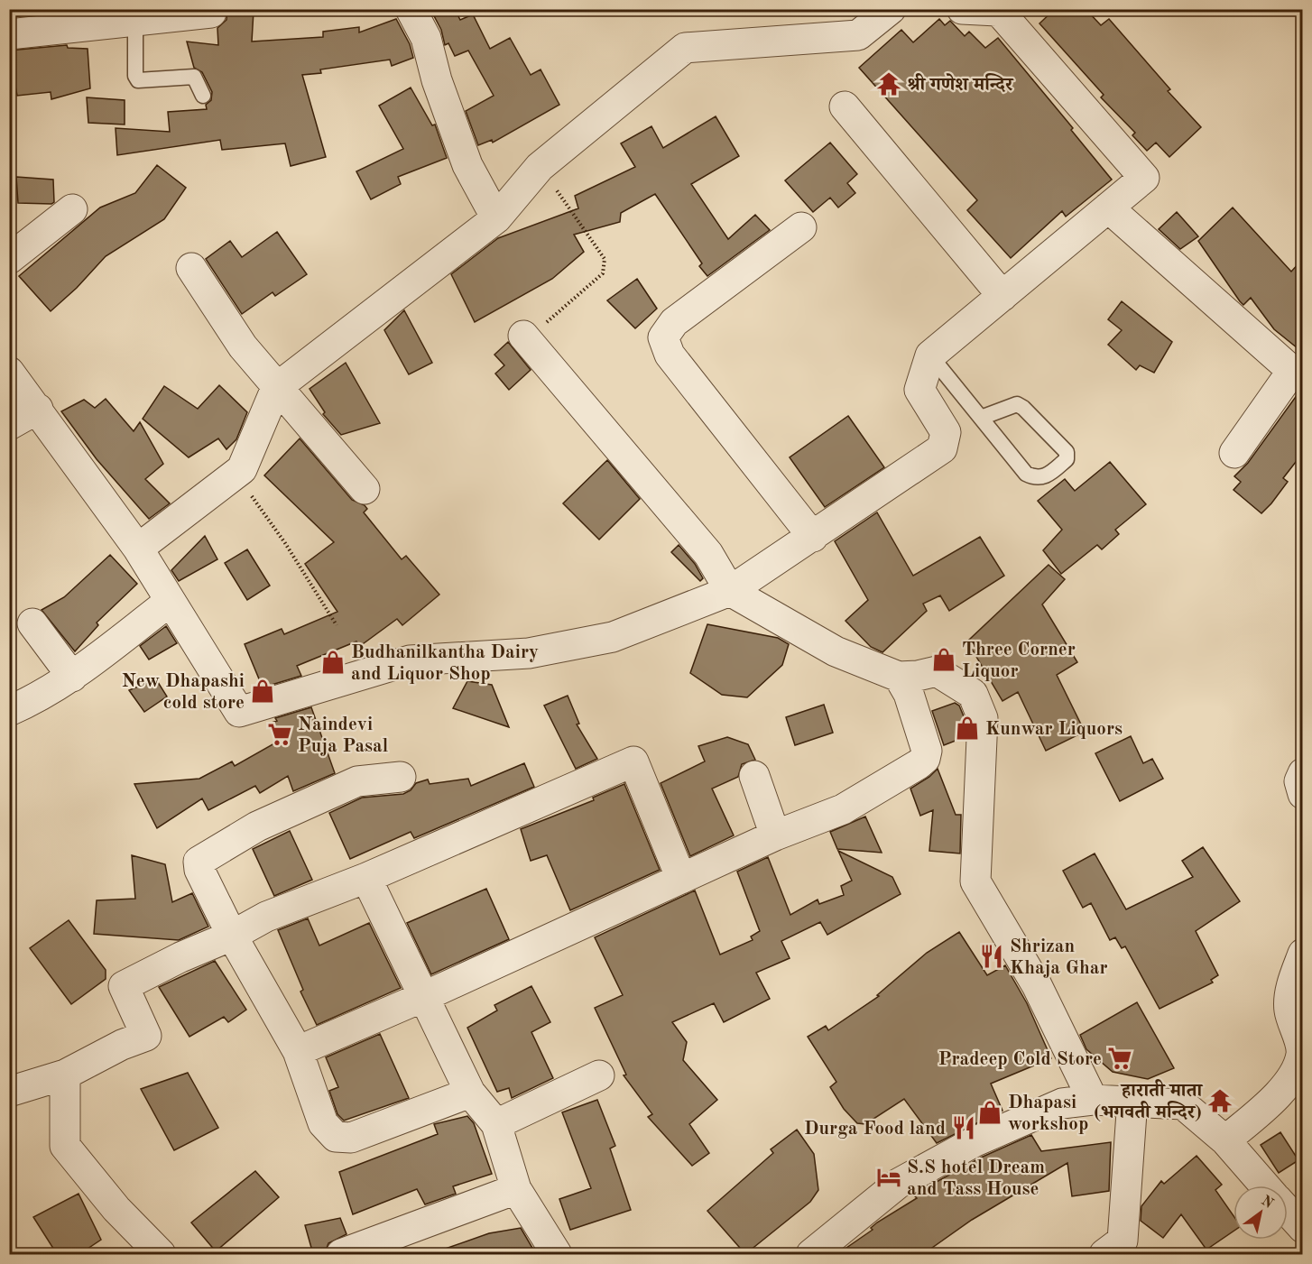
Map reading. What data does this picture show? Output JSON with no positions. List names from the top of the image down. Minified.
{"places":{"temple":["श्री गणेश मन्दिर","हाराती माता (भगवती मन्दिर)"],"shop":["Three Corner Liquor","Budhanilkantha Dairy and Liquor Shop","New Dhapashi cold store","Kunwar Liquors","Dhapasi workshop"],"supermarket":["Naindevi Puja Pasal","Pradeep Cold Store"],"restaurant":["Shrizan Khaja Ghar","Durga Food land"],"hotel":["S.S hotel Dream and Tass House"]},"north":"top right"}
